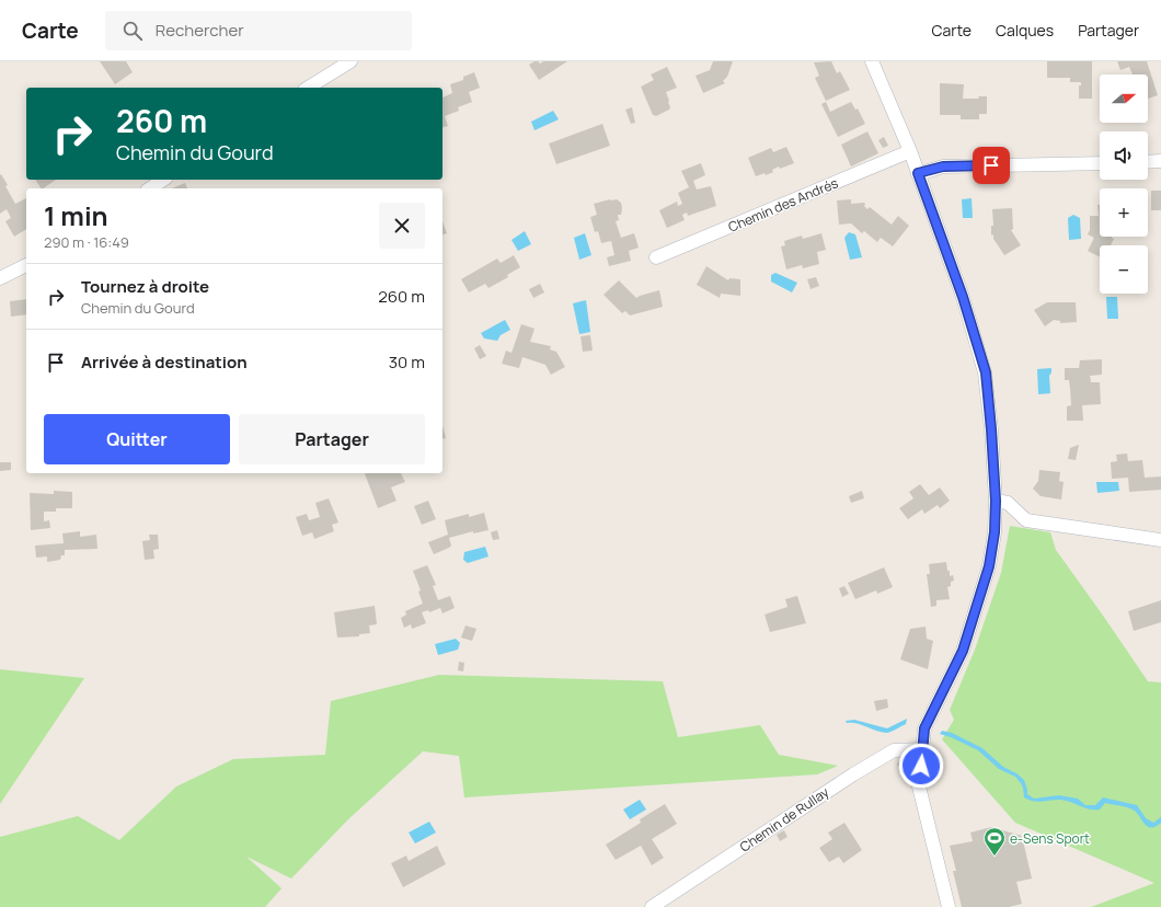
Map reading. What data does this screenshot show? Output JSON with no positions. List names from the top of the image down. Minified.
{"streets":{"street":["Chemin des Andrés","Chemin de Rullay"]},"places":{"sports":["e-Sens Sport"]},"north":"right","page":{"header":"Carte","search":"Rechercher","nav":["Carte","Calques","Partager"],"map_buttons":["+","−"],"turn":["260 m","Chemin du Gourd"],"heading":["1 min","290 m · 16:49"],"list":[{"name":"Tournez à droite","note":"Chemin du Gourd","value":"260 m"},{"name":"Arrivée à destination","value":"30 m"}],"buttons":["Quitter","Partager"]}}
